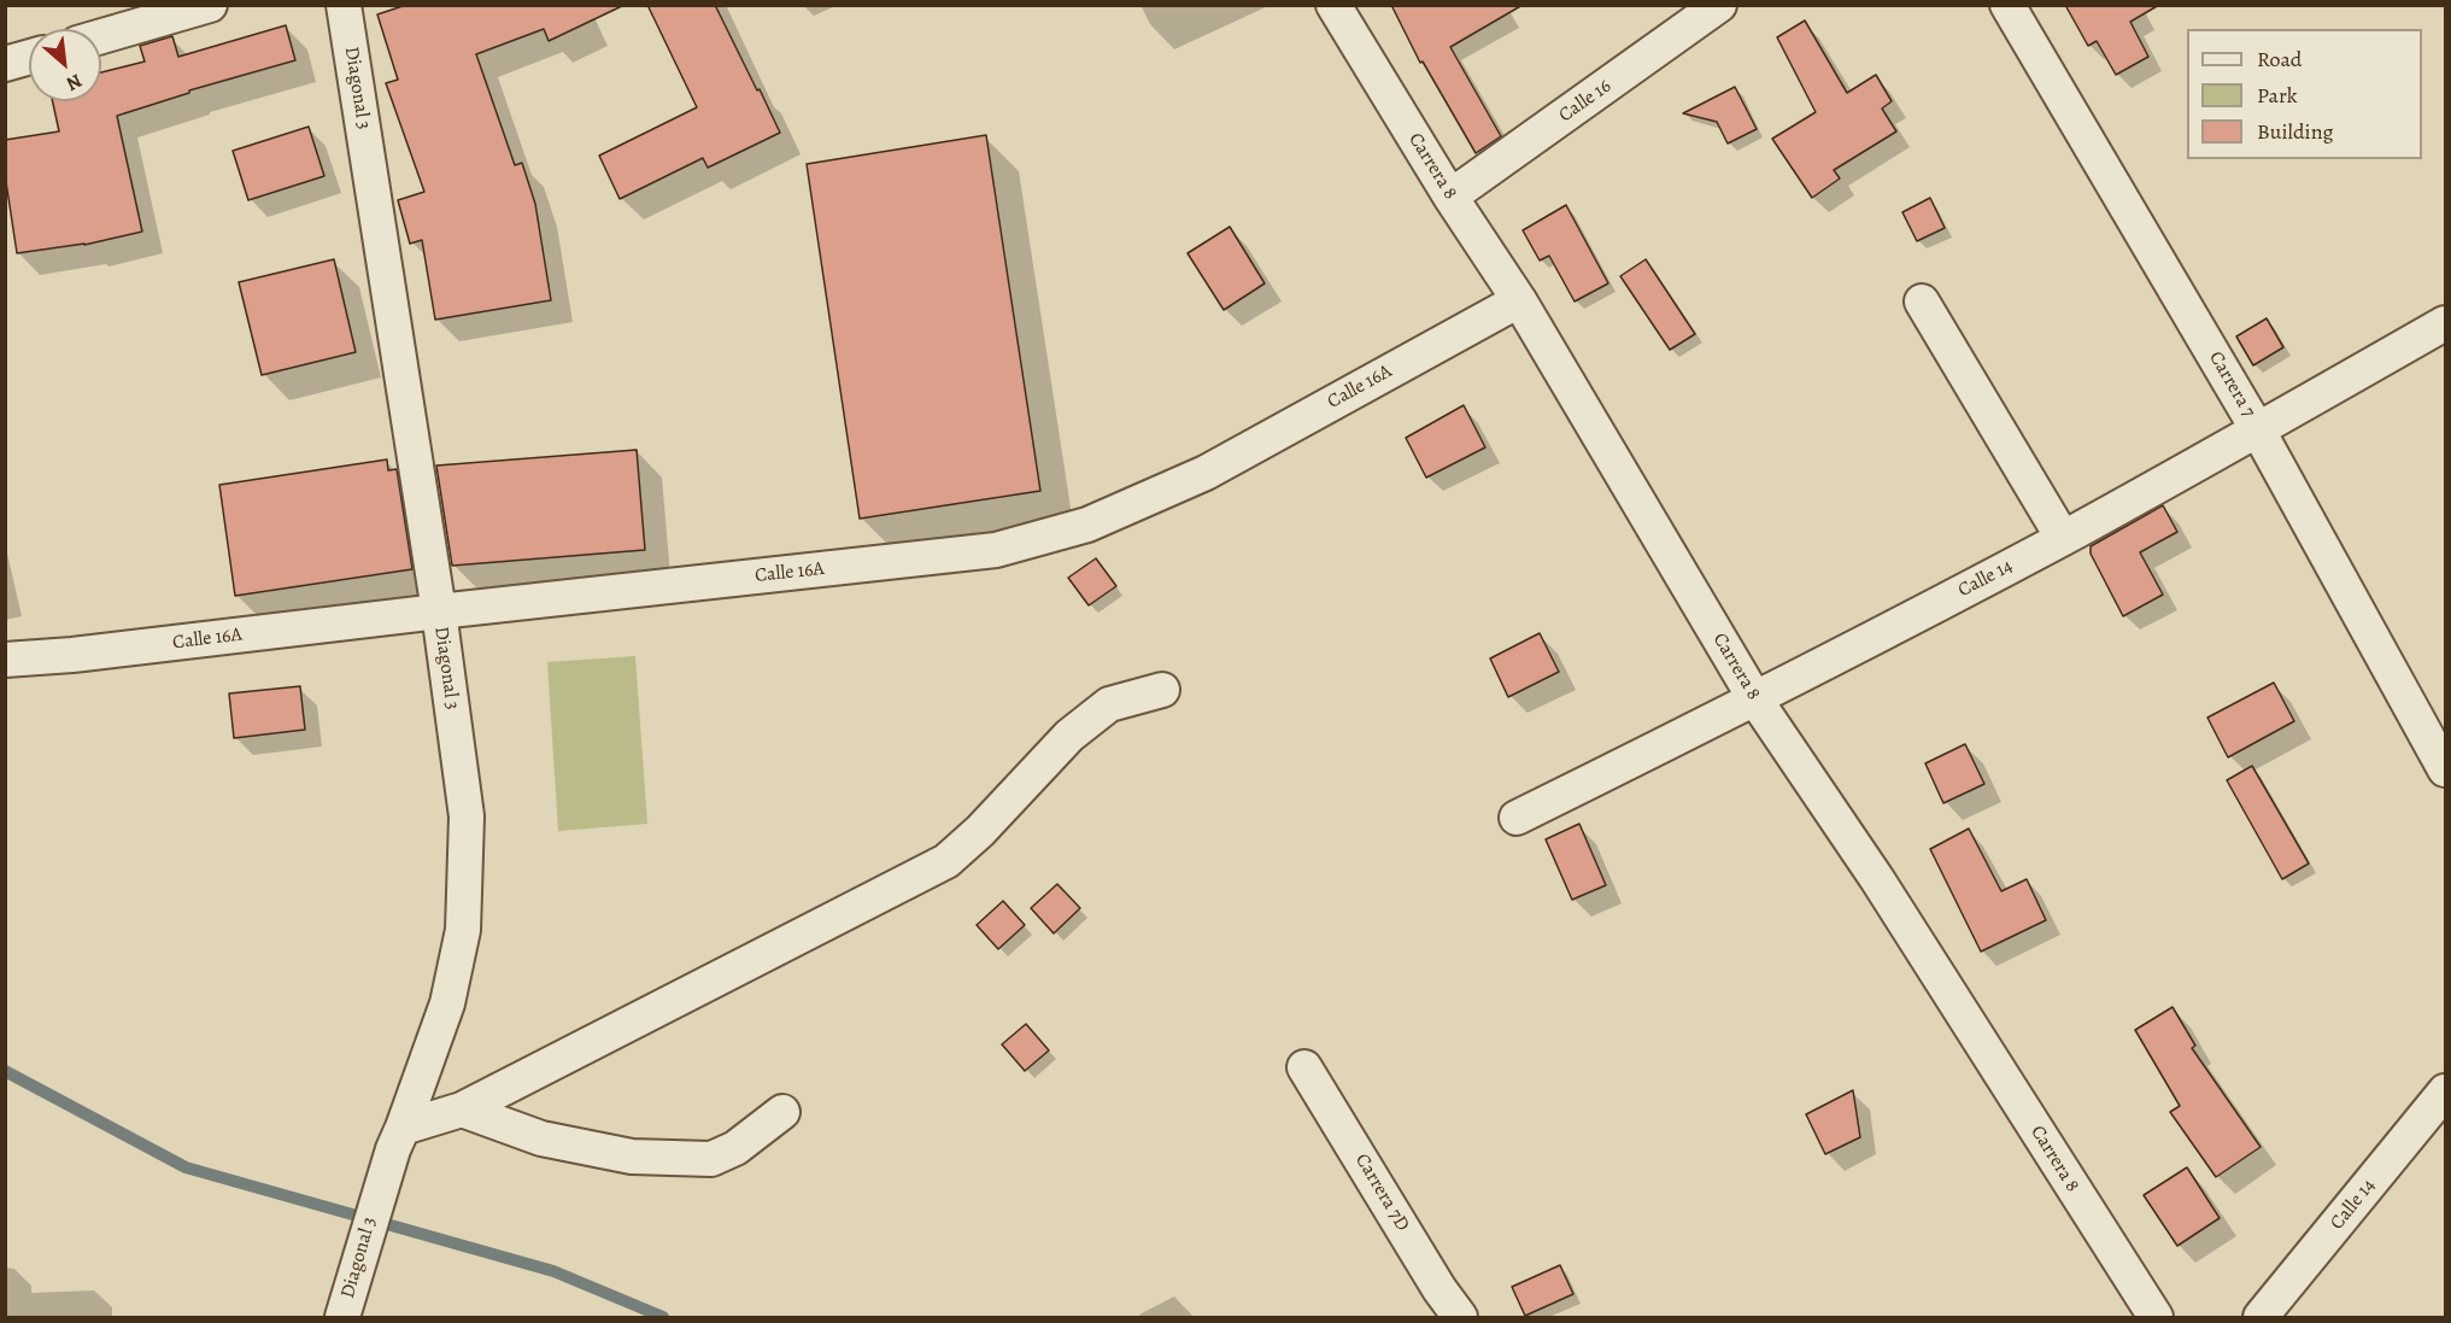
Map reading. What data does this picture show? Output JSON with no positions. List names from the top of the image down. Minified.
{"streets":{"street":["Diagonal 3","Calle 16","Carrera 8","Carrera 7","Calle 16A","Calle 14","Carrera 7D"]},"crossings":[["Diagonal 3","Calle 16A"],["Calle 16","Carrera 8"],["Carrera 8","Calle 16A"],["Carrera 8","Calle 14"],["Carrera 7","Calle 14"]],"legend":["Road","Park","Building"],"north":"bottom right"}
